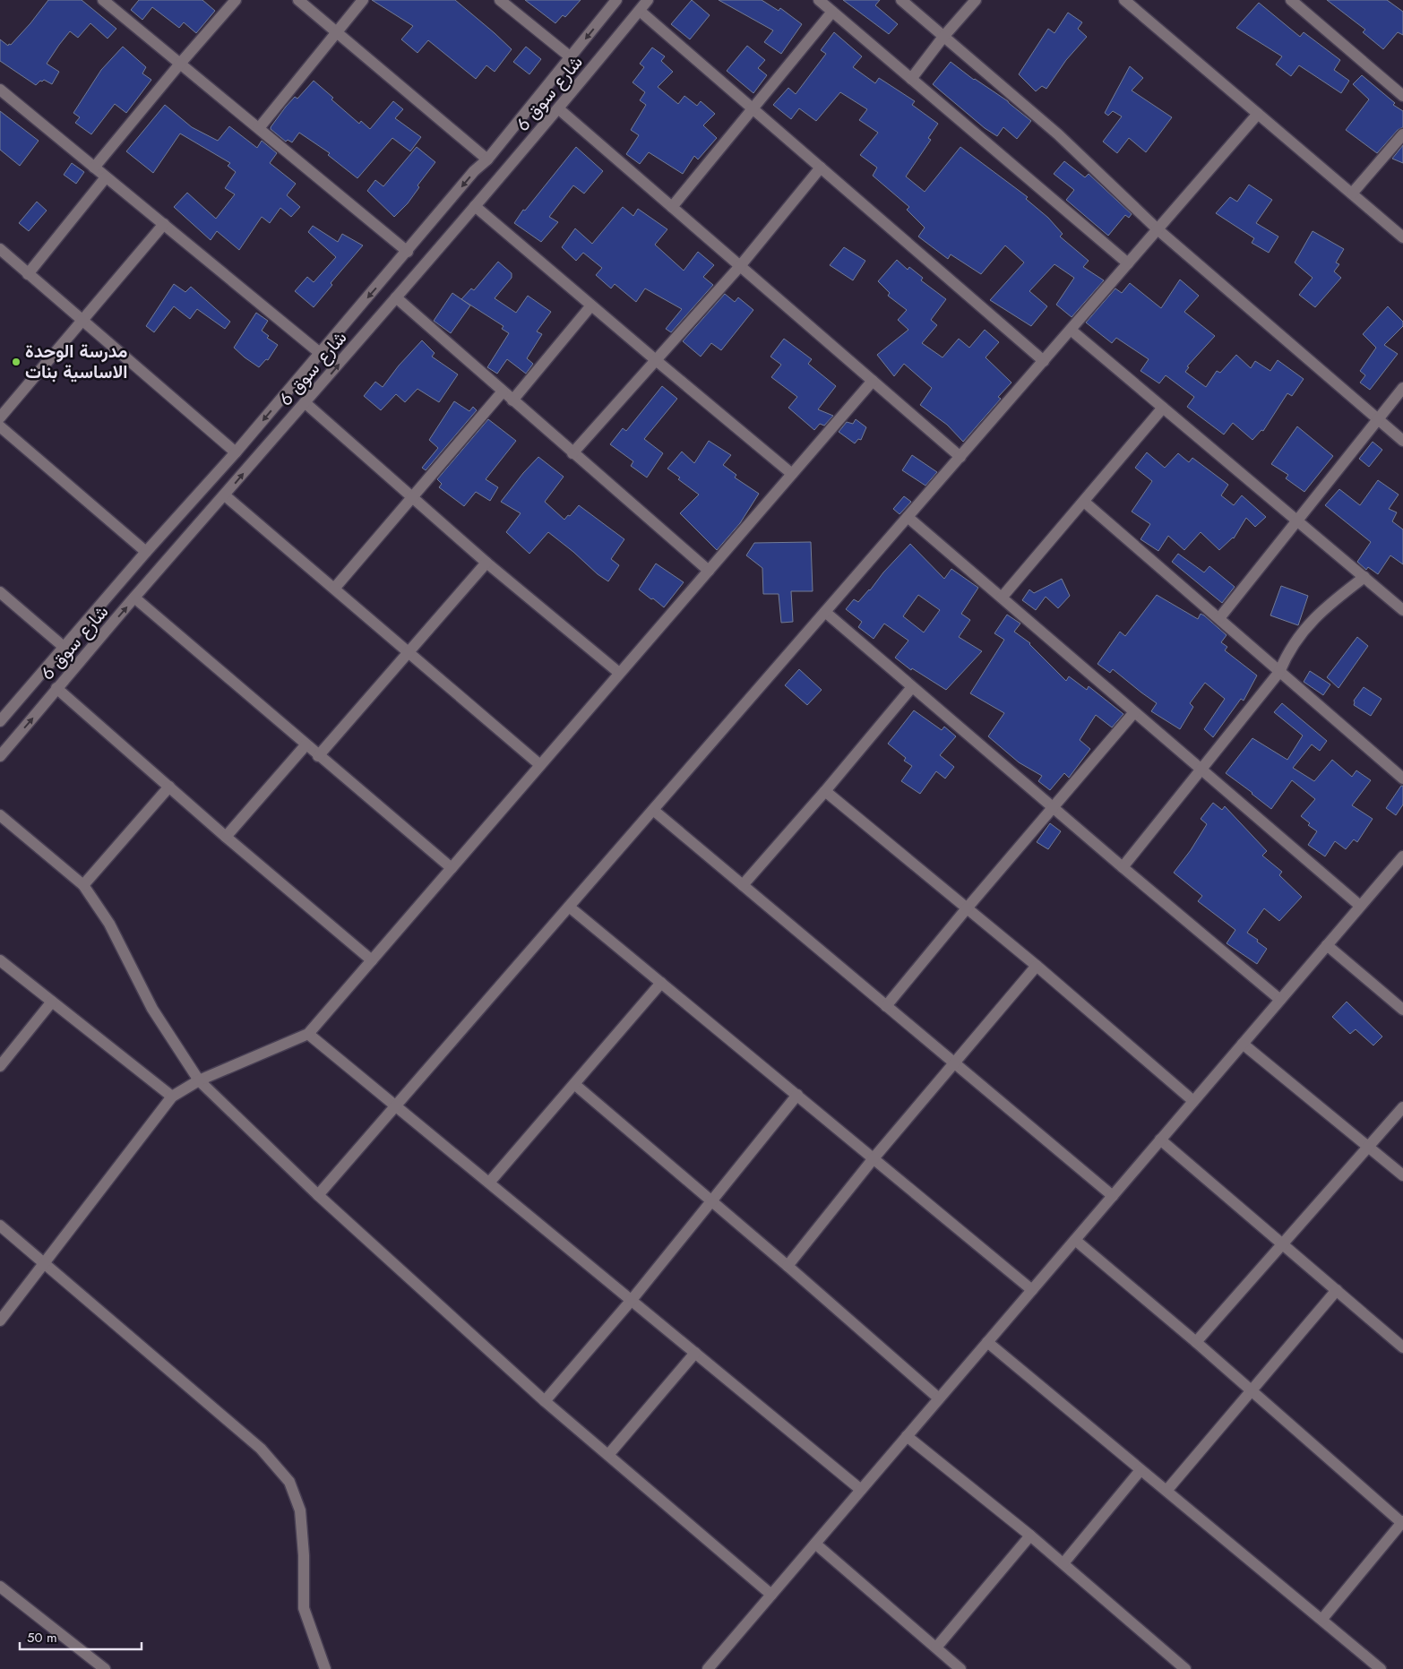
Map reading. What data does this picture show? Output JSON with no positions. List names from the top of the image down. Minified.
{"streets":{"street":["شارع سوق 6"]},"places":["مدرسة الوحدة الاساسية بنات"],"scale_bar":"50 m"}
